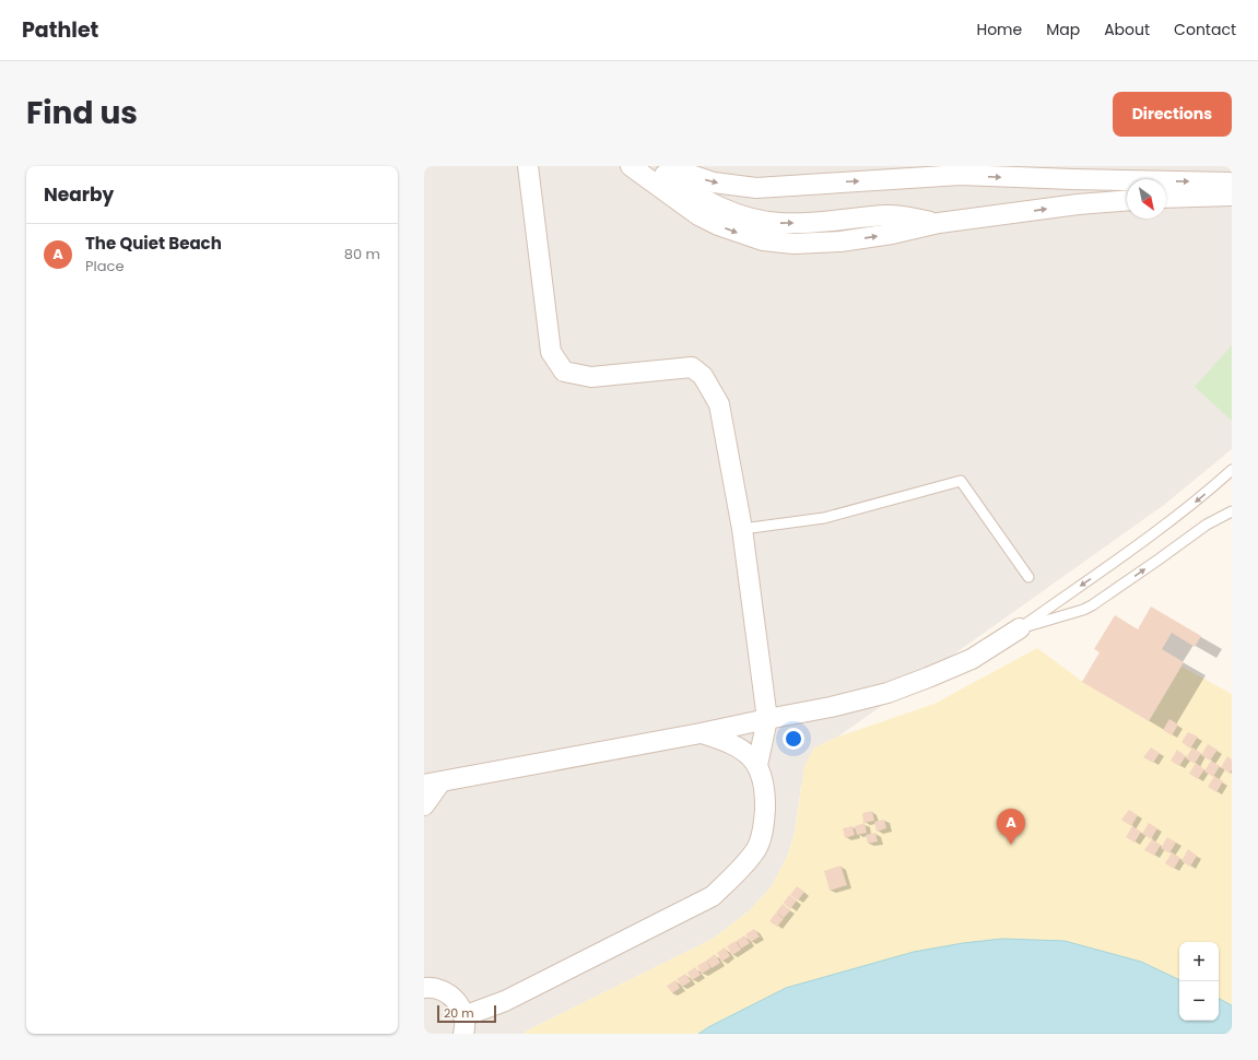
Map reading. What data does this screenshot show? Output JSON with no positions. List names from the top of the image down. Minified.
{"scale_bar":"20 m","north":"bottom right","page":{"header":"Pathlet","nav":["Home","Map","About","Contact"],"title":"Find us","buttons":"Directions","heading":"Nearby","list":[{"mark":"A","name":"The Quiet Beach","note":"Place","value":"80 m"}],"pins":"A","map_buttons":["+","−"],"scale":"20 m"}}
